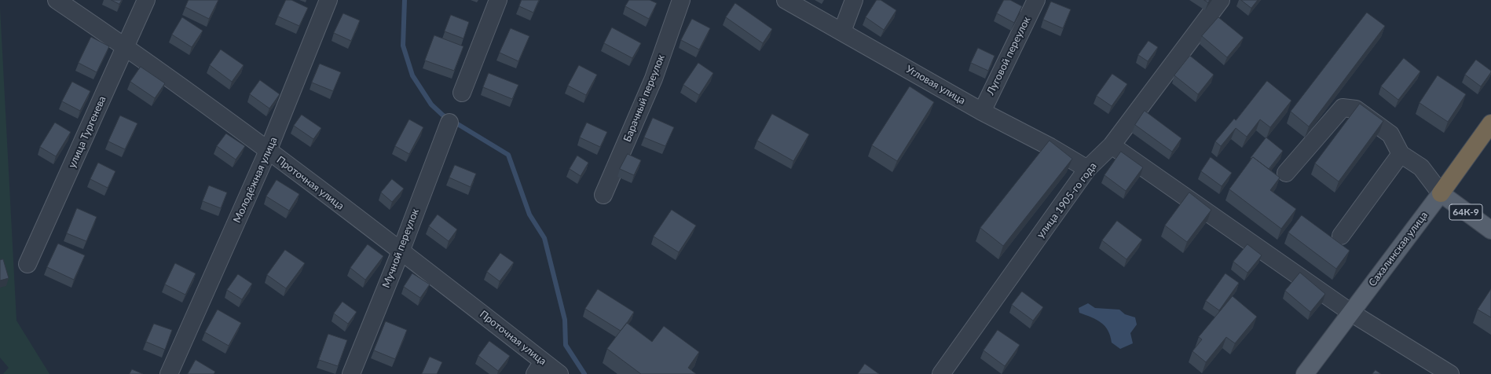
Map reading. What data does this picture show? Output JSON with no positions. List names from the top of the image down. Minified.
{"streets":{"highway":["Сахалинская улица"],"main road":["64К-9"],"street":["Луговой переулок","Угловая улица","Барачный переулок","улица Тургенева","Молодёжная улица","Проточная улица","улица 1905-го года","Мучной переулок"]},"crossings":[["Луговой переулок","Угловая улица"],["Угловая улица","улица 1905-го года"],["улица Тургенева","Проточная улица"],["Молодёжная улица","Проточная улица"],["Проточная улица","Мучной переулок"],["64К-9","Сахалинская улица"]]}
